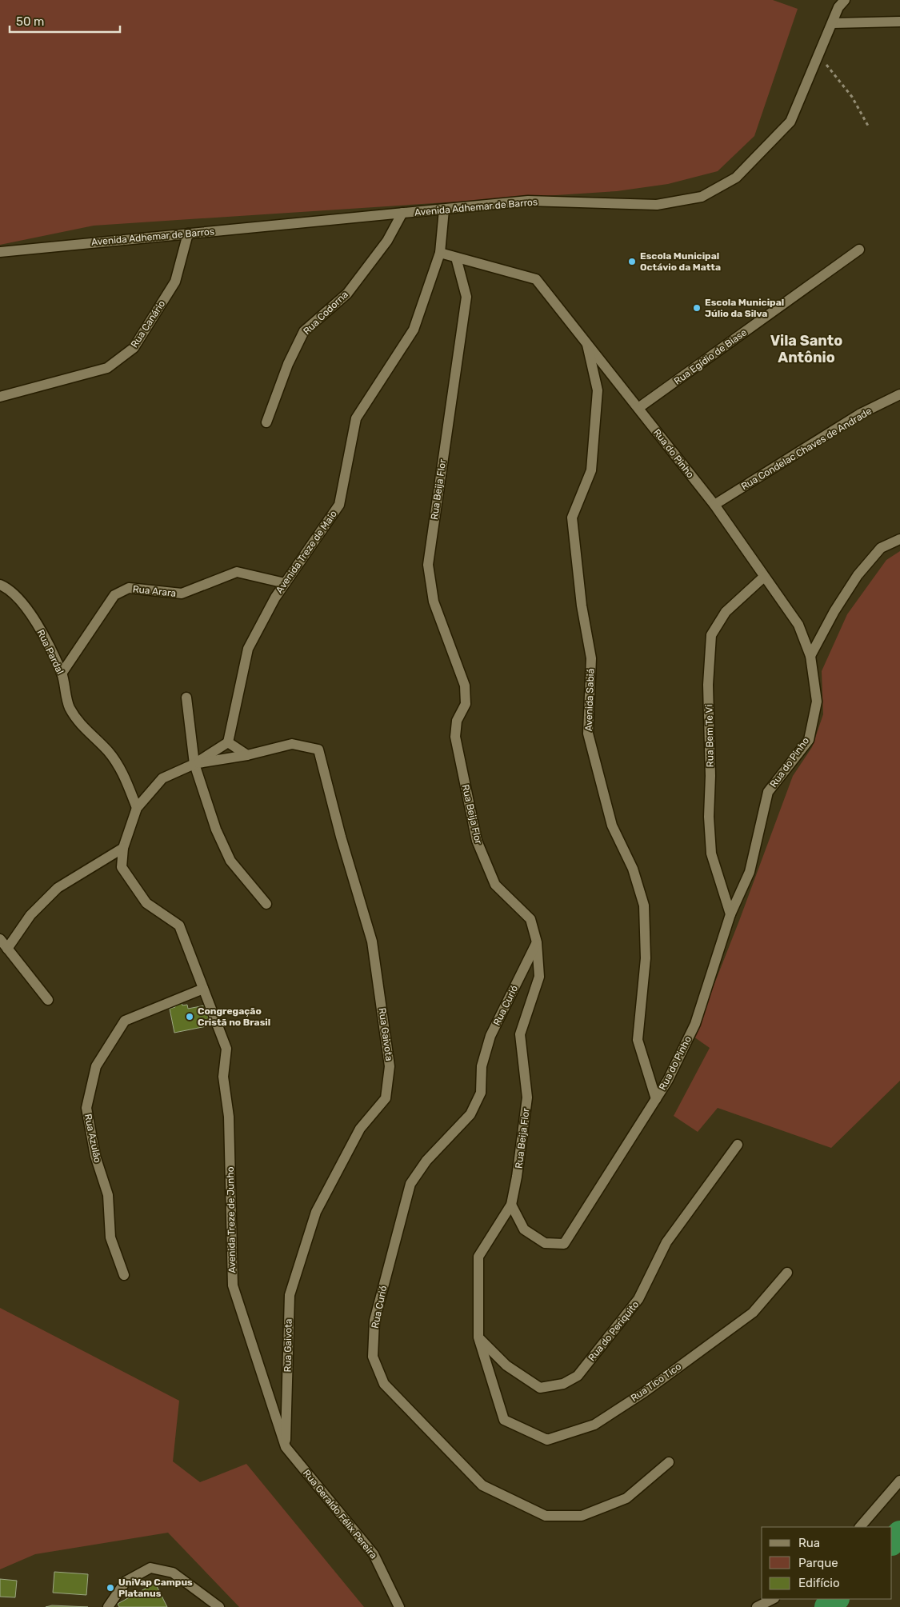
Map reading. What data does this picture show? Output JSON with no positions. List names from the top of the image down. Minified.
{"streets":{"street":["Avenida Adhemar de Barros","Rua Codorna","Rua Canário","Rua Egídio de Biase","Rua Condelac Chaves de Andrade","Rua do Pinho","Rua Beija Flor","Avenida Treze de Maio","Rua Arara","Rua Pardal","Avenida Sabiá","Rua Bem Te Vi","Rua Curió","Rua Gaivota","Rua Azulão","Avenida Treze de Junho","Rua do Periquito","Rua Tico Tico","Rua Geraldo Félix Pereira"]},"crossings":[["Avenida Adhemar de Barros","Rua Codorna"],["Avenida Adhemar de Barros","Rua Canário"],["Avenida Adhemar de Barros","Avenida Treze de Maio"],["Rua Egídio de Biase","Rua do Pinho"],["Rua Condelac Chaves de Andrade","Rua do Pinho"],["Rua do Pinho","Rua Beija Flor"],["Rua do Pinho","Avenida Treze de Maio"],["Rua do Pinho","Avenida Sabiá"],["Rua do Pinho","Rua Bem Te Vi"],["Rua Beija Flor","Rua Curió"],["Rua Beija Flor","Rua do Periquito"],["Rua Beija Flor","Rua Tico Tico"],["Avenida Treze de Maio","Rua Arara"],["Rua Arara","Rua Pardal"],["Rua Pardal","Avenida Treze de Junho"],["Rua Gaivota","Avenida Treze de Junho"],["Rua Gaivota","Rua Geraldo Félix Pereira"],["Rua Azulão","Avenida Treze de Junho"],["Avenida Treze de Junho","Rua Geraldo Félix Pereira"]],"districts":["Vila Santo Antônio"],"places":["Escola Municipal Octávio da Matta","Escola Municipal Júlio da Silva","Congregação Cristã no Brasil","UniVap Campus Platanus"],"legend":["Rua","Parque","Edifício"],"scale_bar":"50 m"}
